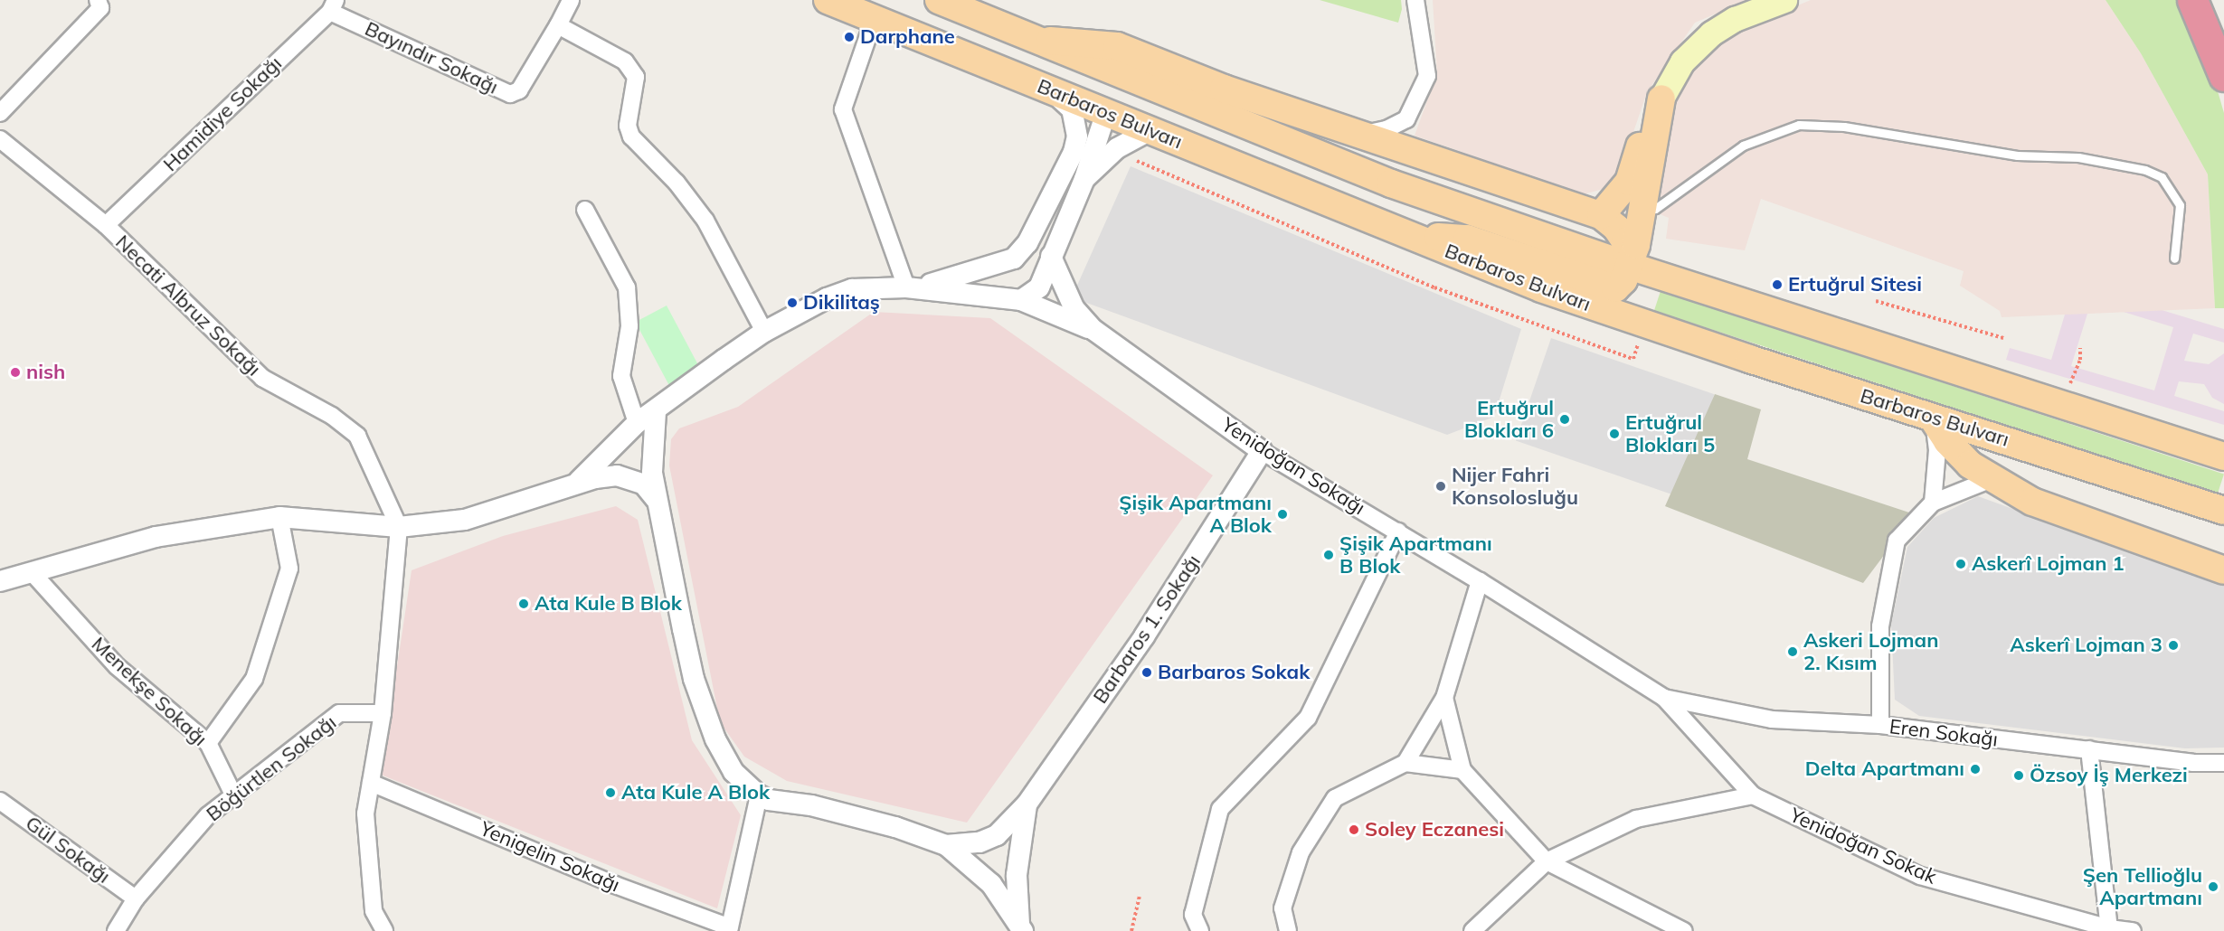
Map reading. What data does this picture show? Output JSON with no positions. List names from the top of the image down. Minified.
{"streets":{"main road":["Barbaros Bulvarı"],"street":["Bayındır Sokağı","Hamidiye Sokağı","Necati Albruz Sokağı","Yenidoğan Sokağı","Barbaros 1. Sokağı","Menekşe Sokağı","Eren Sokağı","Böğürtlen Sokağı","Yenidoğan Sokak","Gül Sokağı","Yenigelin Sokağı"]},"crossings":[["Bayındır Sokağı","Hamidiye Sokağı"],["Hamidiye Sokağı","Necati Albruz Sokağı"],["Yenidoğan Sokağı","Barbaros 1. Sokağı"],["Yenidoğan Sokağı","Eren Sokağı"],["Yenidoğan Sokağı","Yenidoğan Sokak"],["Menekşe Sokağı","Böğürtlen Sokağı"],["Böğürtlen Sokağı","Gül Sokağı"]],"places":["Darphane","Ertuğrul Sitesi","Dikilitaş","nish","Ertuğrul Blokları 6","Ertuğrul Blokları 5","Nijer Fahri Konsolosluğu","Şişik Apartmanı A Blok","Şişik Apartmanı B Blok","Askerî Lojman 1","Ata Kule B Blok","Askerî Lojman 3","Askeri Lojman 2. Kısım","Barbaros Sokak","Delta Apartmanı","Özsoy İş Merkezi","Ata Kule A Blok","Soley Eczanesi","Şen Tellioğlu Apartmanı"]}
